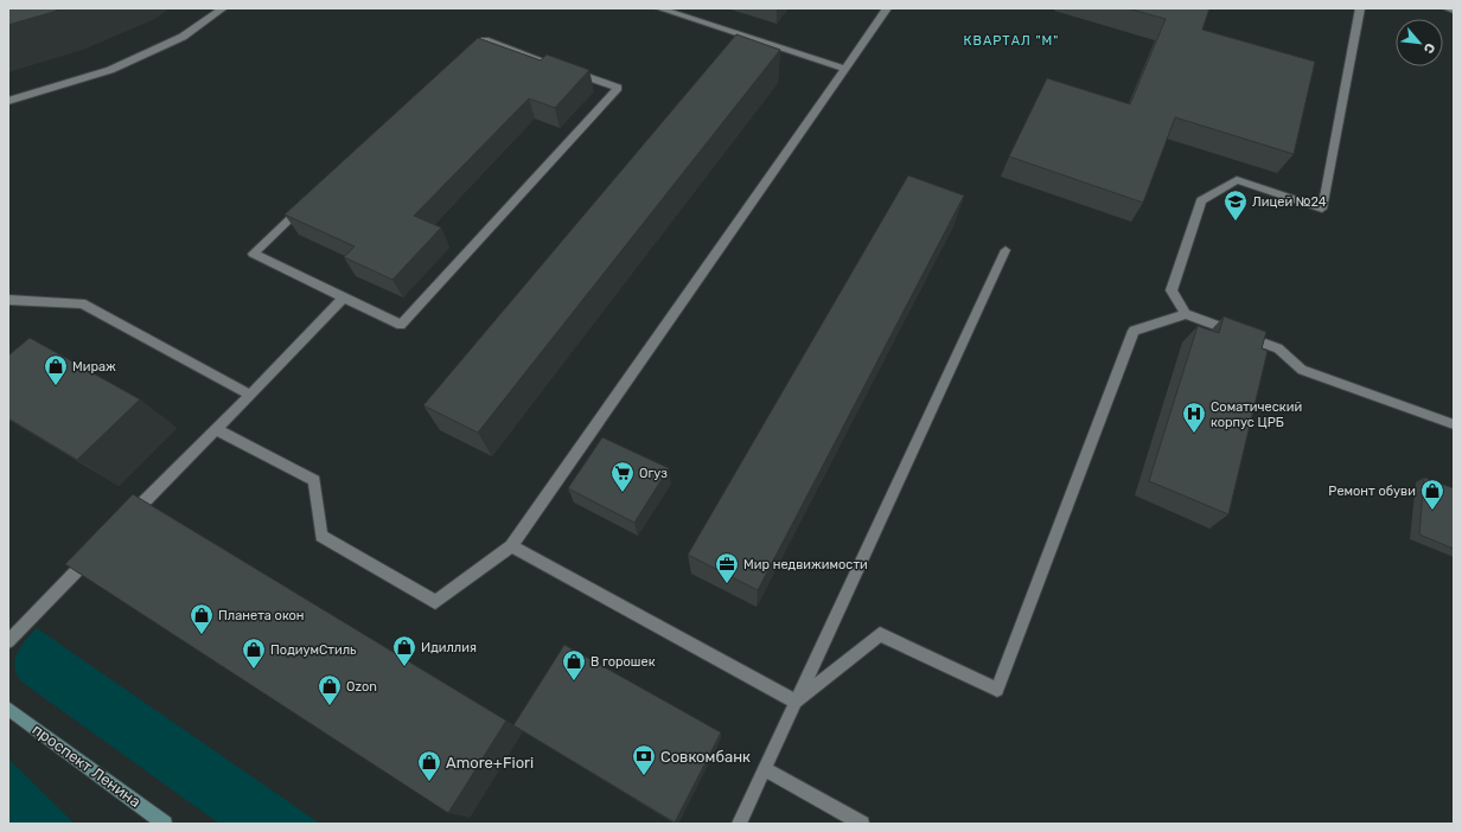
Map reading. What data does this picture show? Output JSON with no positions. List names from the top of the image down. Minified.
{"streets":{"street":["проспект Ленина"]},"districts":["КВАРТАЛ \"М\""],"places":{"school or university":["Лицей №24"],"shop":["Мираж","Ремонт обуви","Планета окон","Идиллия","ПодиумСтиль","В горошек","Ozon","Amore+Fiori"],"hospital":["Соматический корпус ЦРБ"],"supermarket":["Огуз"],"office":["Мир недвижимости"],"bank":["Совкомбанк"]},"north":"bottom right"}
